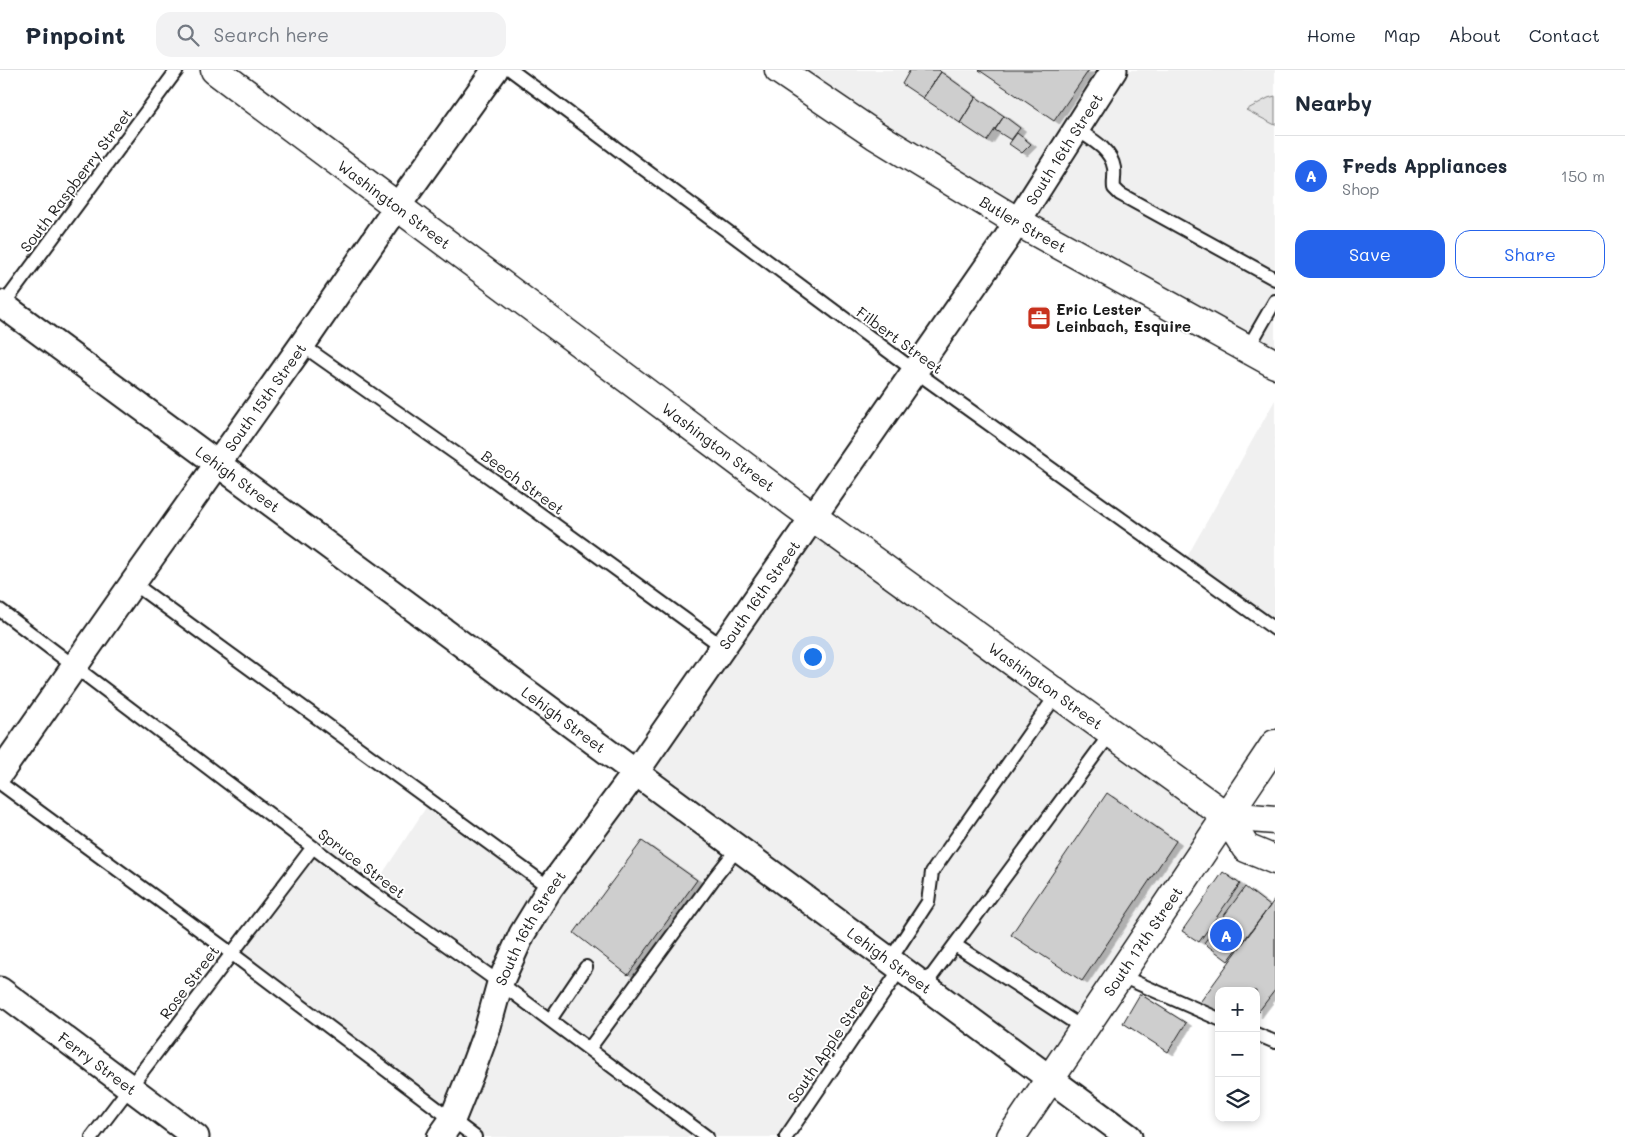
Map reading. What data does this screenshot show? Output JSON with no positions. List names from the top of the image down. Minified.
{"streets":{"street":["South 16th Street","Washington Street","Butler Street","South 15th Street","Lehigh Street","South 17th Street","Ferry Street"],"lane":["South Raspberry Street","Filbert Street","Beech Street","Spruce Street","Rose Street","South Apple Street"]},"crossings":[["South 16th Street","Washington Street"],["South 16th Street","Butler Street"],["South 16th Street","Filbert Street"],["South 16th Street","Lehigh Street"],["South 16th Street","Beech Street"],["South 16th Street","Spruce Street"],["South Raspberry Street","Lehigh Street"],["Washington Street","South 15th Street"],["Washington Street","South 17th Street"],["Washington Street","South Apple Street"],["South 15th Street","Lehigh Street"],["South 15th Street","Beech Street"],["South 15th Street","Spruce Street"],["Lehigh Street","South 17th Street"],["Lehigh Street","South Apple Street"],["Spruce Street","Rose Street"],["Rose Street","Ferry Street"]],"places":{"office":["Eric Lester Leinbach, Esquire"]},"page":{"header":"Pinpoint","search":"Search here","nav":["Home","Map","About","Contact"],"heading":"Nearby","list":[{"mark":"A","name":"Freds Appliances","note":"Shop","value":"150 m"}],"buttons":["Save","Share"],"pins":"A","map_buttons":["+","−"]}}
